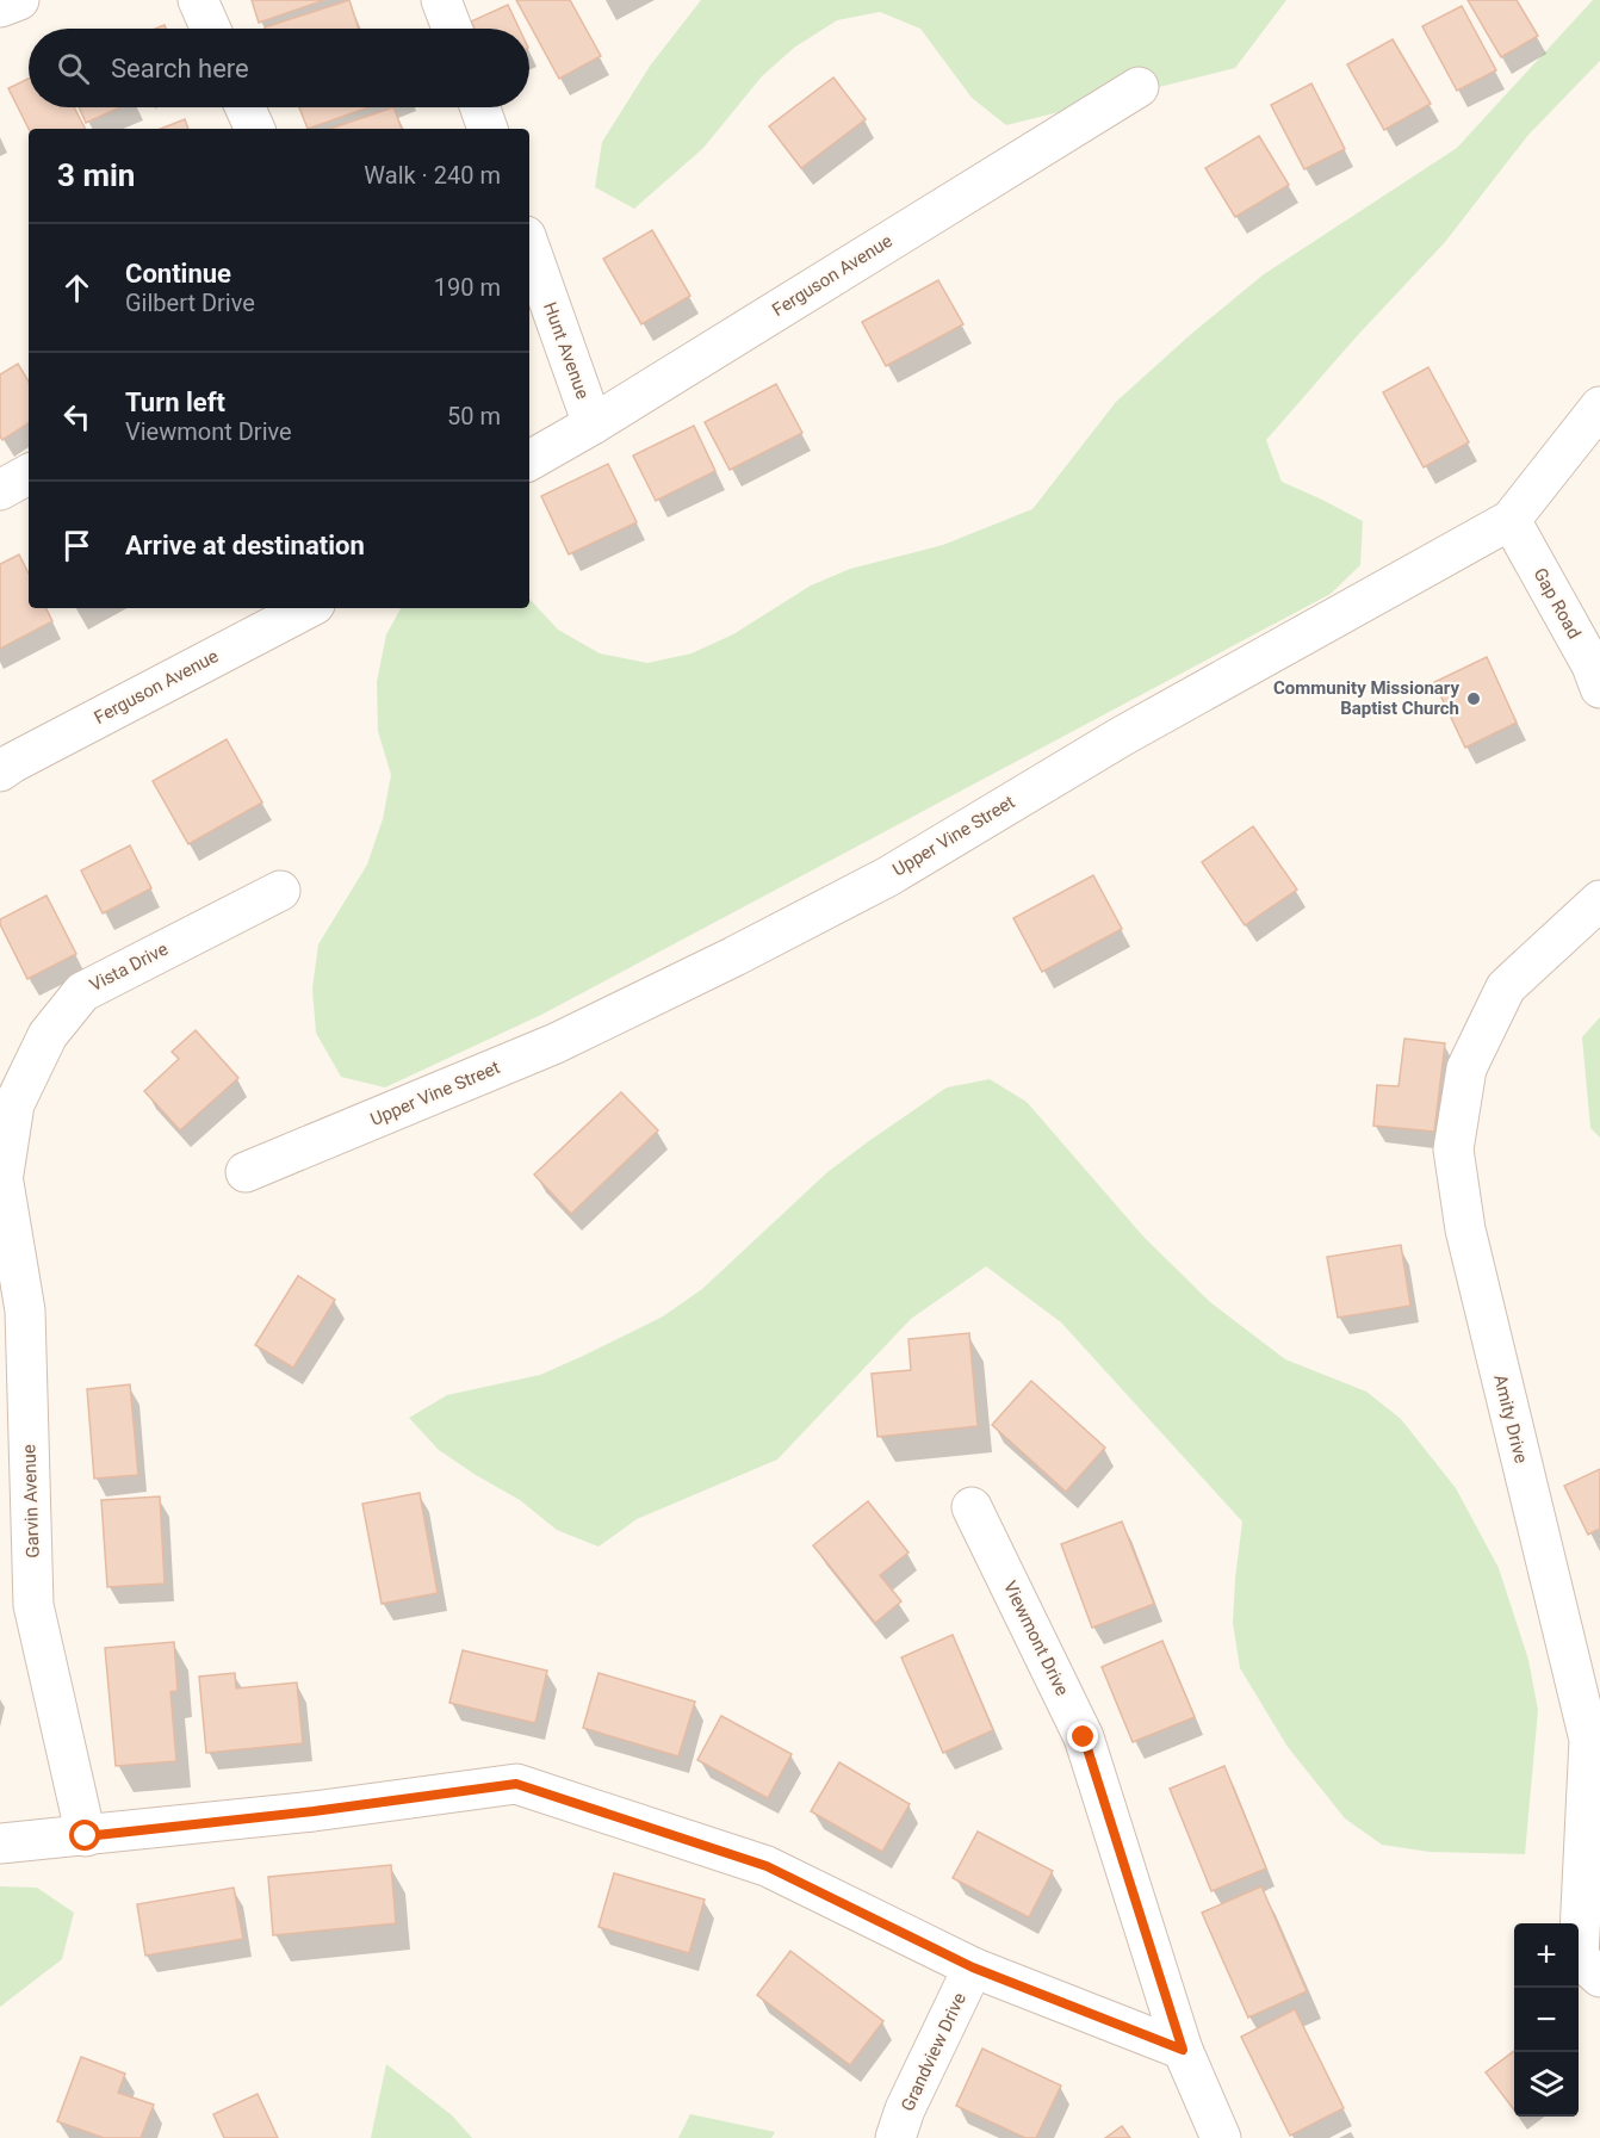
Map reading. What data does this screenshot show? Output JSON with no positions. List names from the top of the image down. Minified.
{"streets":{"street":["Ferguson Avenue","Hunt Avenue","Gap Road","Upper Vine Street","Vista Drive","Amity Drive","Garvin Avenue","Viewmont Drive","Grandview Drive"]},"crossings":[["Ferguson Avenue","Hunt Avenue"],["Gap Road","Upper Vine Street"],["Vista Drive","Garvin Avenue"]],"places":["Community Missionary Baptist Church"],"page":{"search":"Search here","heading":["3 min","Walk · 240 m"],"list":[["Continue","Gilbert Drive","190 m"],["Turn left","Viewmont Drive","50 m"],"Arrive at destination"],"map_buttons":["+","−"]}}
